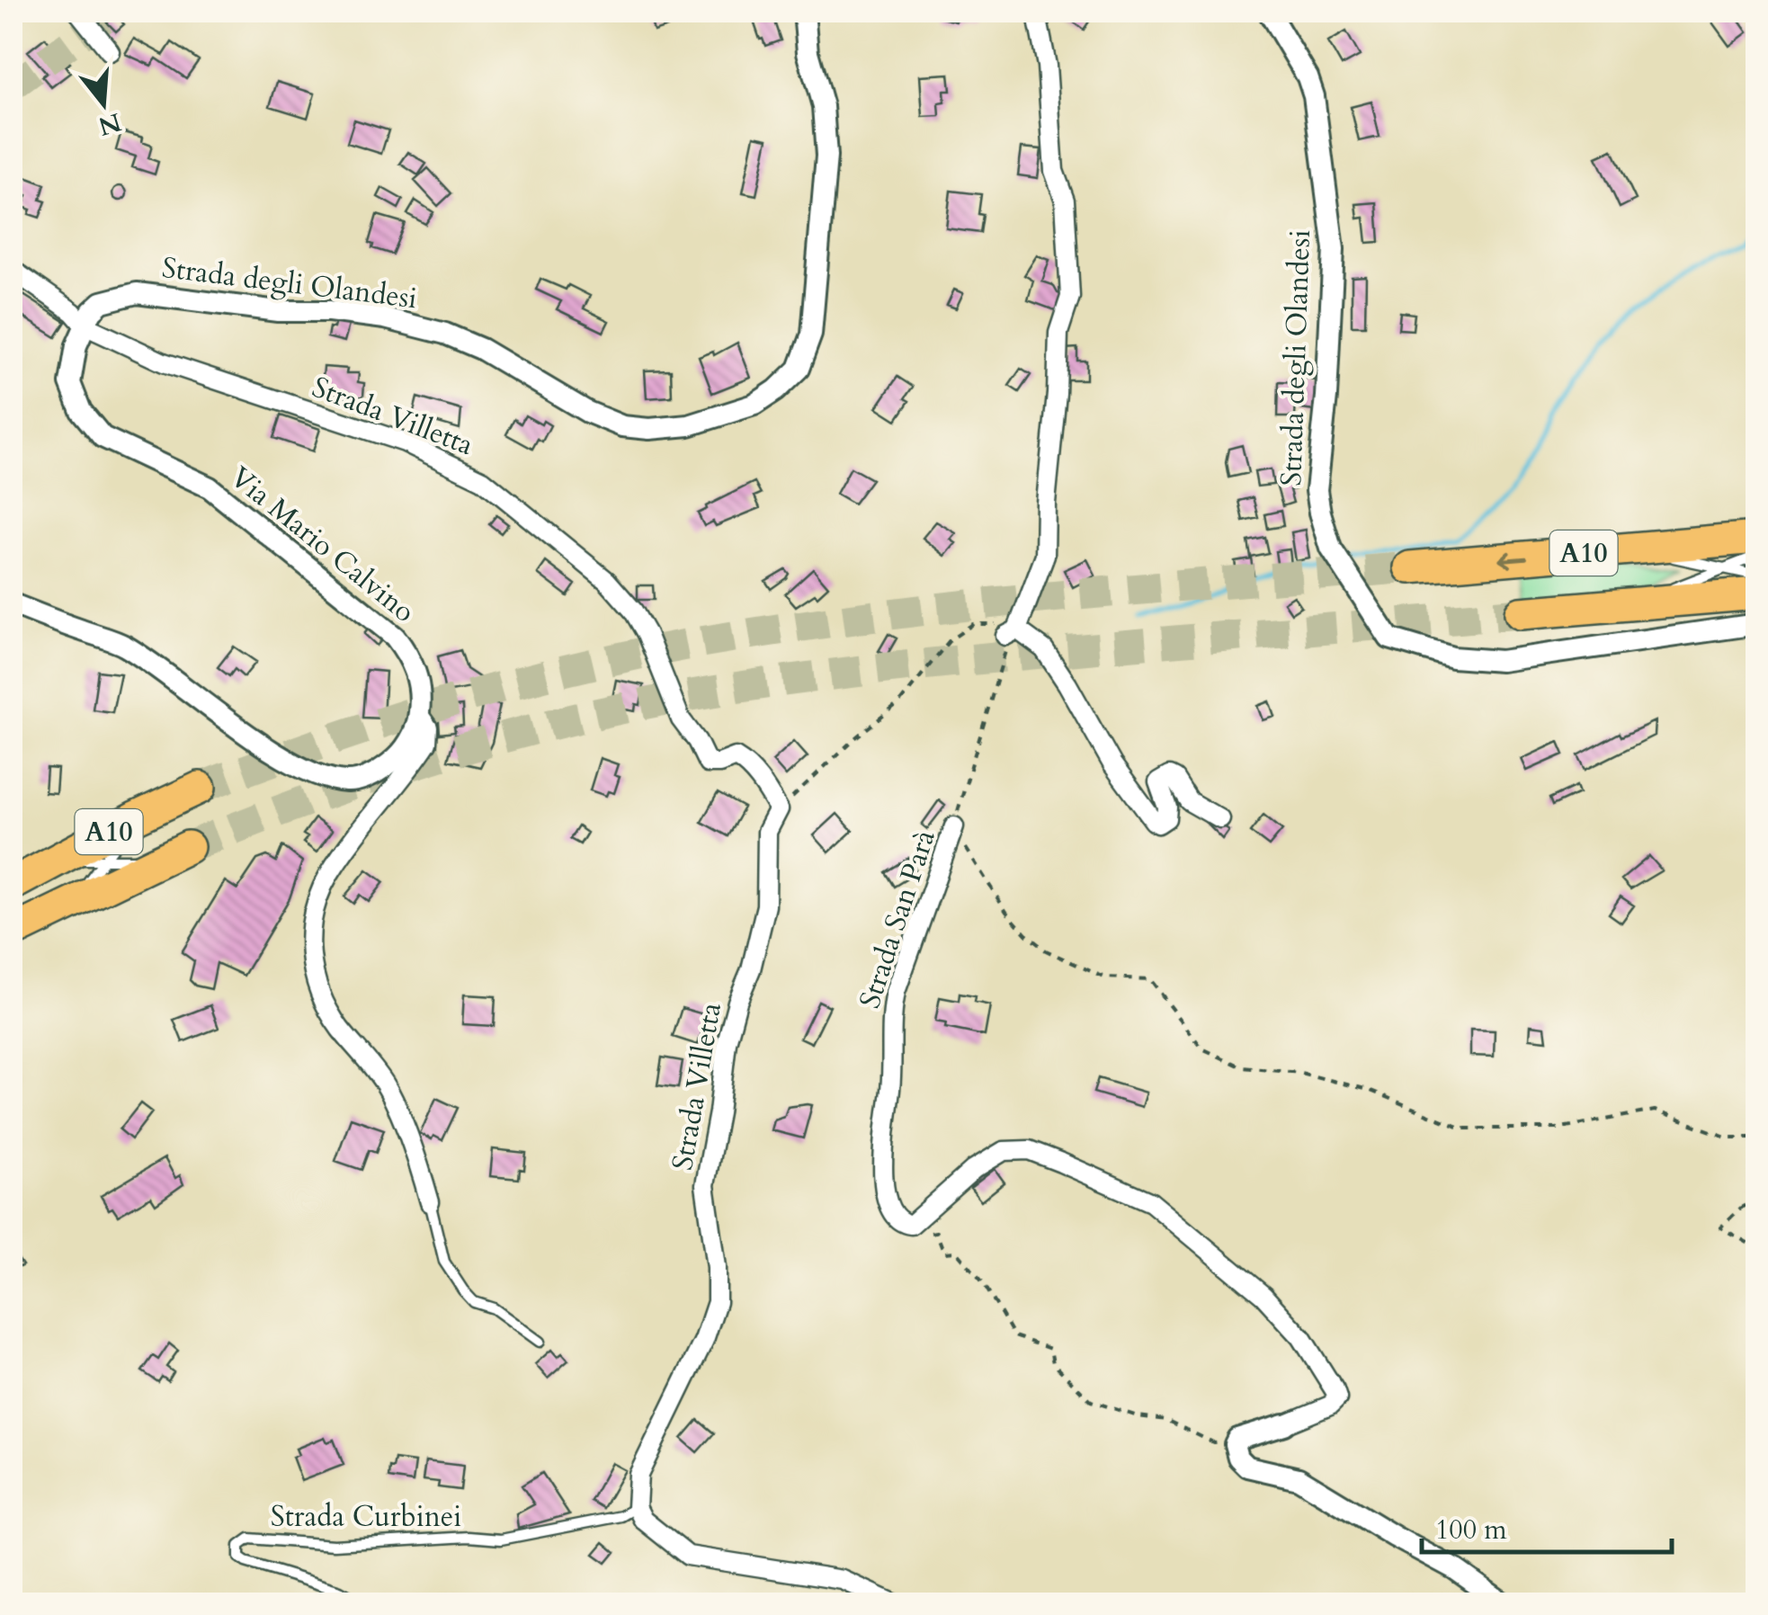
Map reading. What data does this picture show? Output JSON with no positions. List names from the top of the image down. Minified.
{"streets":{"highway":["A10"],"street":["Strada degli Olandesi","Strada Villetta","Via Mario Calvino","Strada San Parà"],"lane":["Strada Curbinei"]},"crossings":[["Strada degli Olandesi","Strada Villetta"],["Strada degli Olandesi","Via Mario Calvino"],["Strada Villetta","Via Mario Calvino"],["Strada Villetta","Strada Curbinei"]],"scale_bar":"100 m","north":"bottom"}
